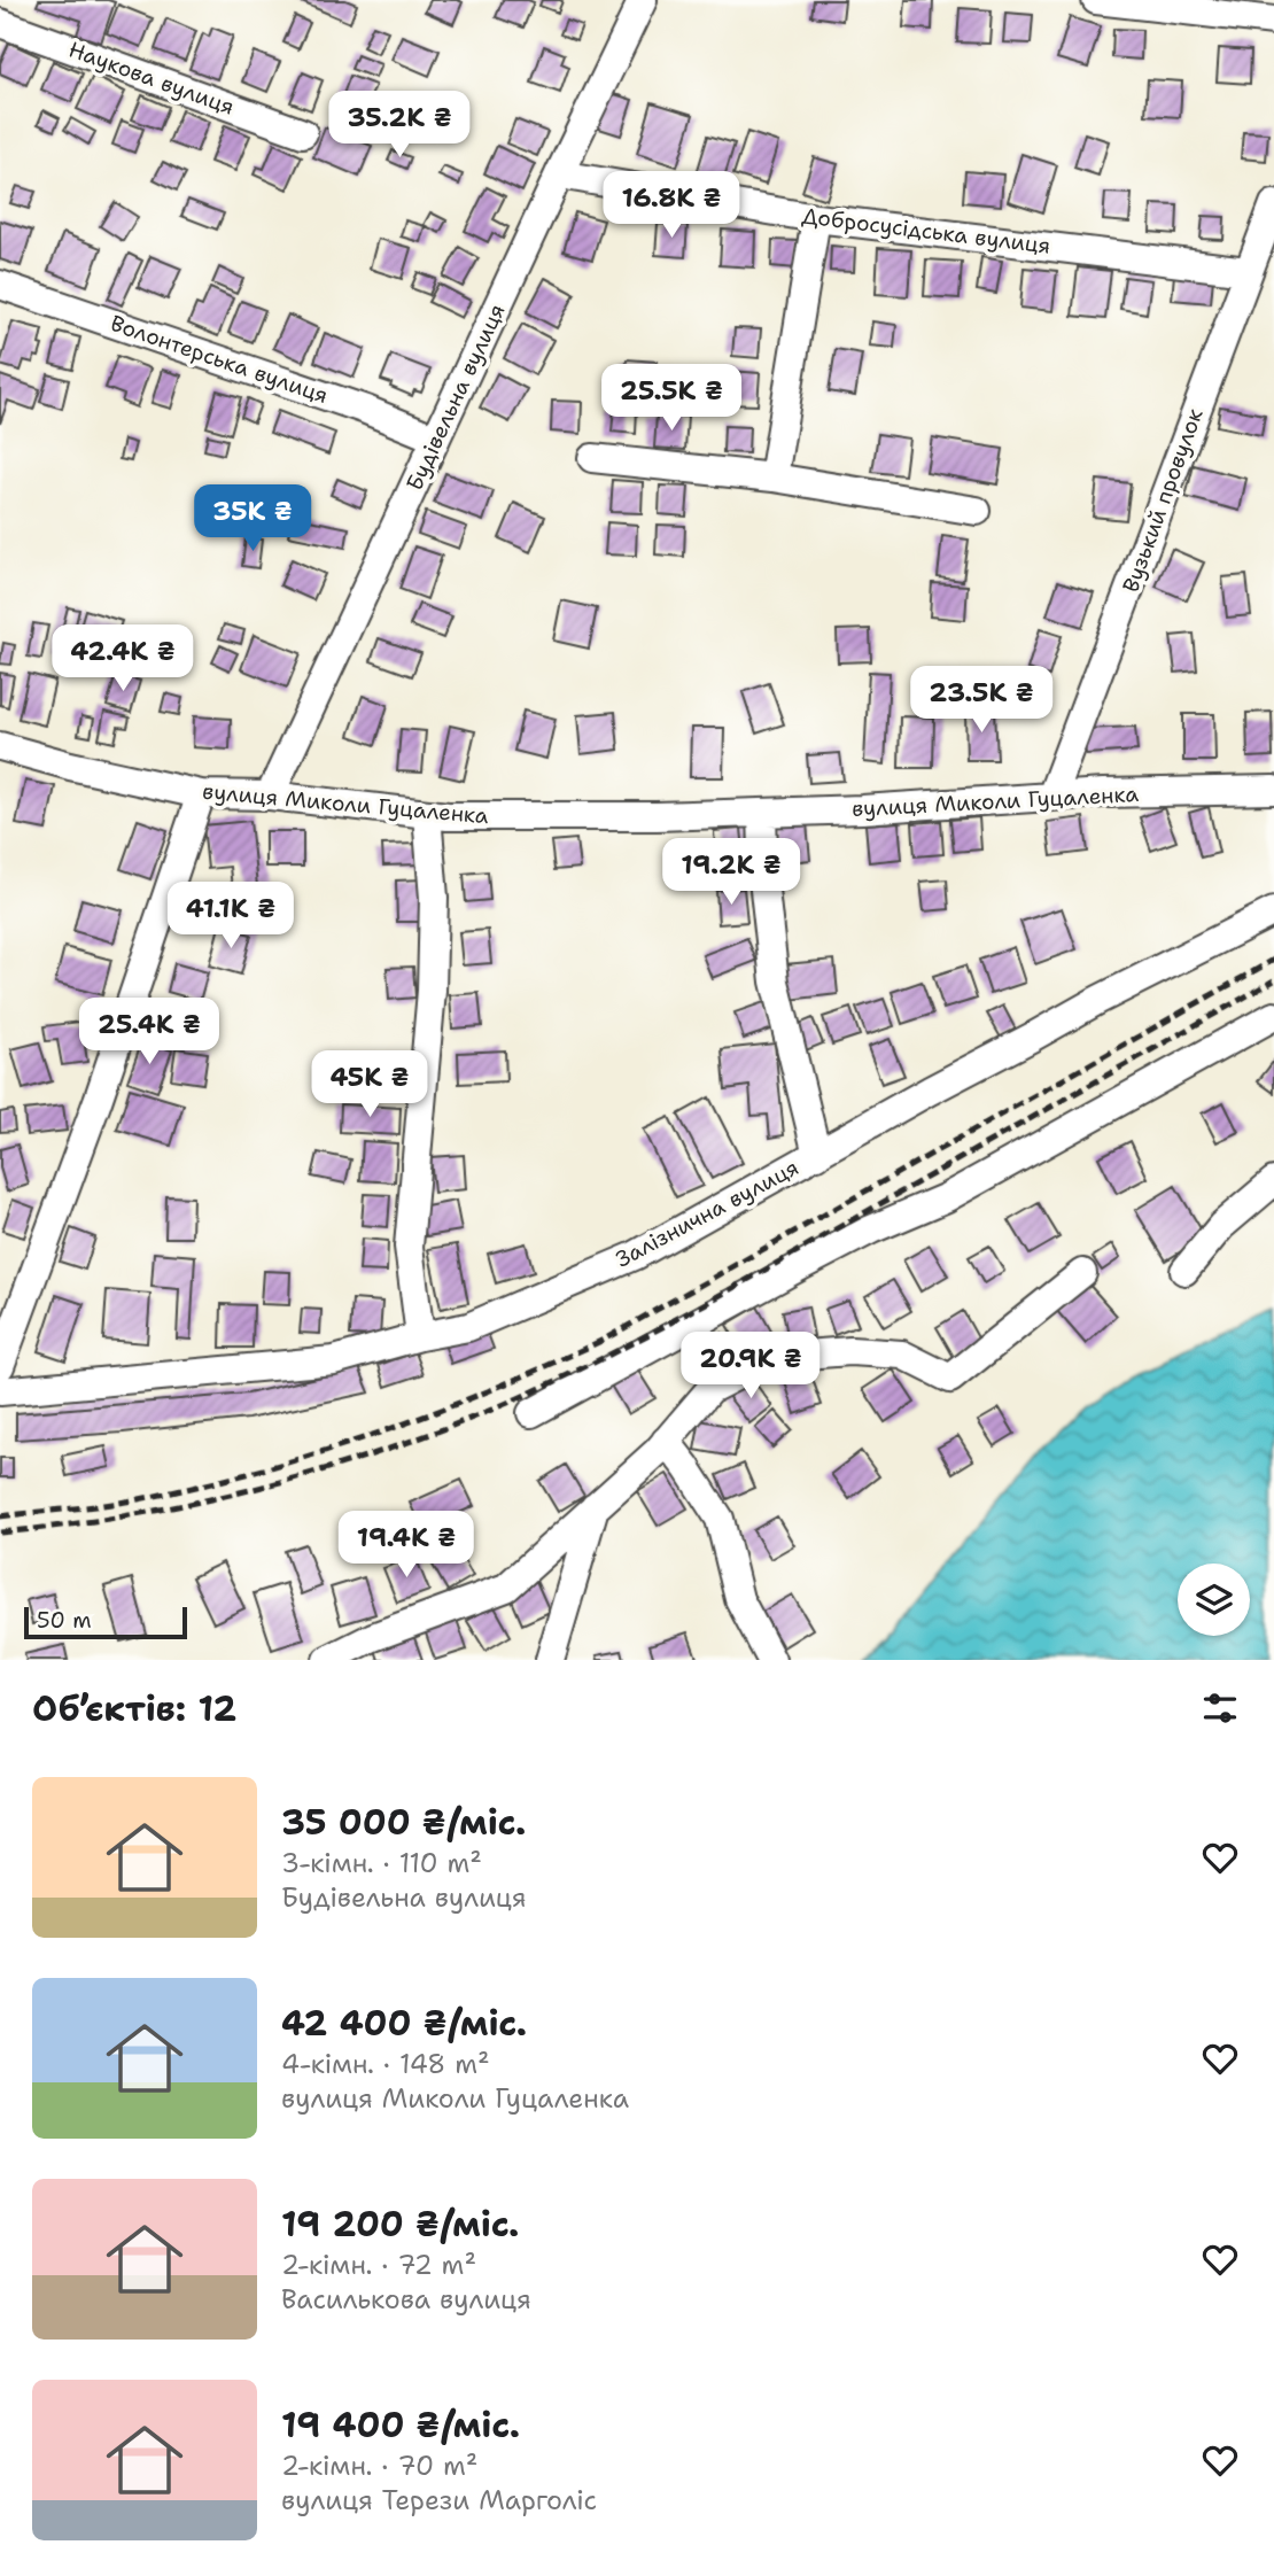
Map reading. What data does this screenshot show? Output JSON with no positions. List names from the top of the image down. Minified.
{"streets":{"street":["Наукова вулиця","Добросусідська вулиця","Волонтерська вулиця","Будівельна вулиця","Вузький провулок","вулиця Миколи Гуцаленка","Залізнична вулиця"]},"crossings":[["Добросусідська вулиця","Будівельна вулиця"],["Добросусідська вулиця","Вузький провулок"],["Волонтерська вулиця","Будівельна вулиця"],["Будівельна вулиця","вулиця Миколи Гуцаленка"],["Вузький провулок","вулиця Миколи Гуцаленка"]],"scale_bar":"50 m","page":{"price":["35.2K ₴","16.8K ₴","25.5K ₴","35K ₴","42.4K ₴","23.5K ₴","19.2K ₴","41.1K ₴","25.4K ₴","45K ₴","20.9K ₴","19.4K ₴"],"scale":"50 m","heading":"Об’єктів: 12","list":[{"name":"35 000 ₴/міс.","note":"3-кімн. · 110 m² · Будівельна вулиця"},{"name":"42 400 ₴/міс.","note":"4-кімн. · 148 m² · вулиця Миколи Гуцаленка"},{"name":"19 200 ₴/міс.","note":"2-кімн. · 72 m² · Василькова вулиця"},{"name":"19 400 ₴/міс.","note":"2-кімн. · 70 m² · вулиця Терези Марголіс"}]}}
